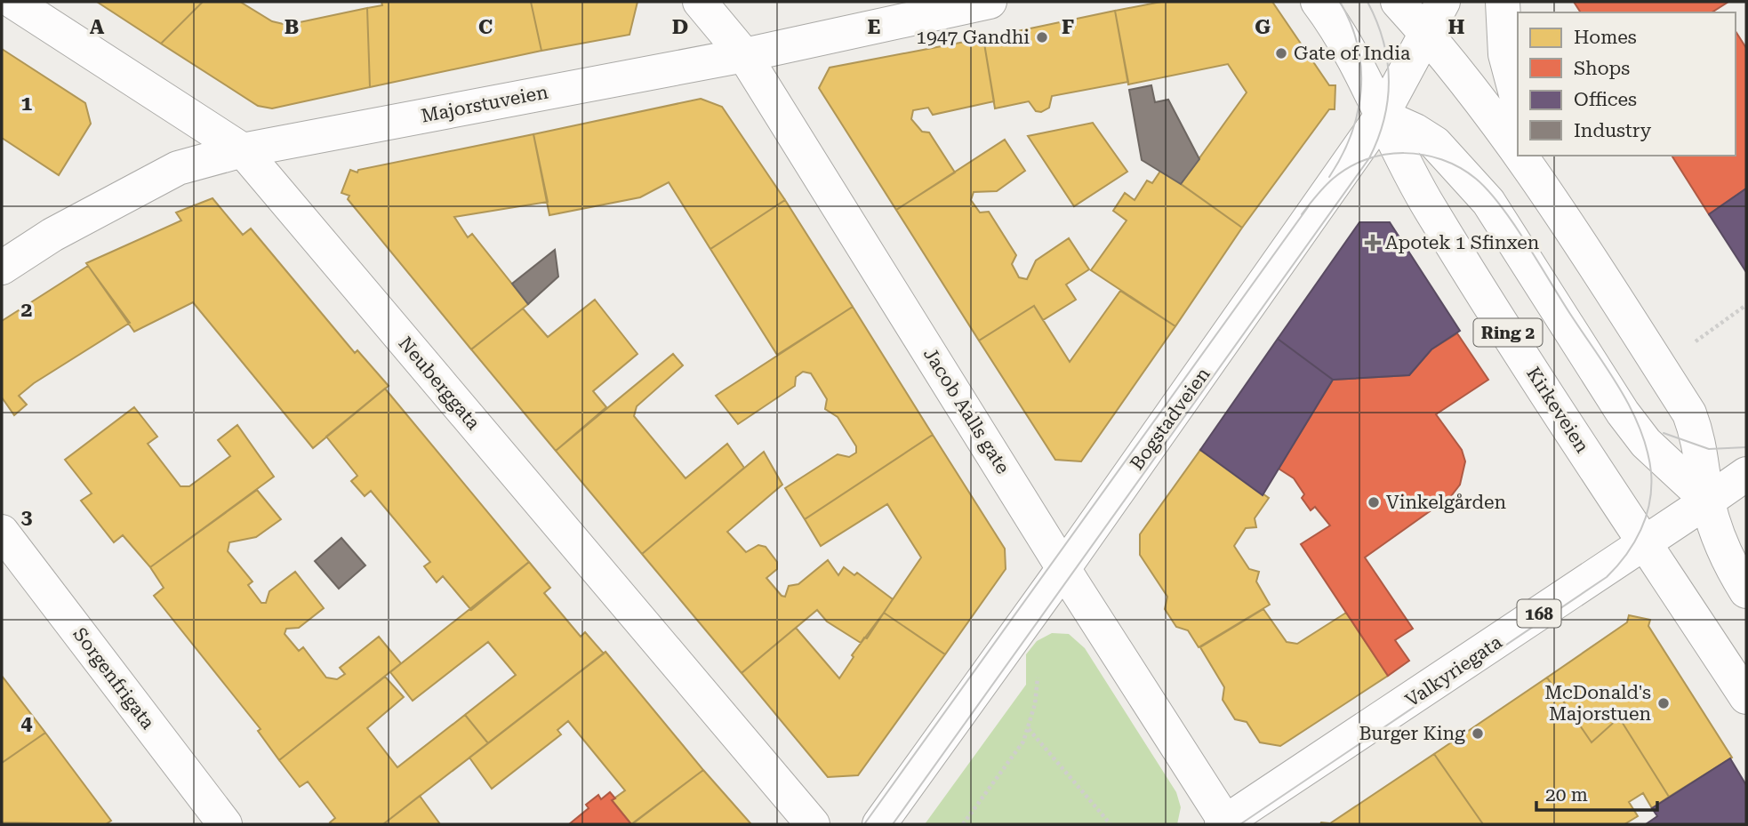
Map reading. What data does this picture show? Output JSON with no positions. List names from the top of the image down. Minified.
{"streets":{"street":["Majorstuveien","Ring 2","Neuberggata","Kirkeveien","Jacob Aalls gate","Bogstadveien","168","Valkyriegata","Sorgenfrigata"]},"crossings":[["Majorstuveien","Neuberggata"],["Majorstuveien","Jacob Aalls gate"],["Kirkeveien","Bogstadveien"],["Kirkeveien","Valkyriegata"],["Jacob Aalls gate","Bogstadveien"],["Jacob Aalls gate","Valkyriegata"]],"places":{"other":["1947 Gandhi","Gate of India","Vinkelgården","McDonald's Majorstuen","Burger King"],"health":["Apotek 1 Sfinxen"]},"legend":["Homes","Shops","Offices","Industry"],"scale_bar":"20 m","grid":{"columns":["A","B","C","D","E","F","G","H"],"rows":["1","2","3","4"]}}
